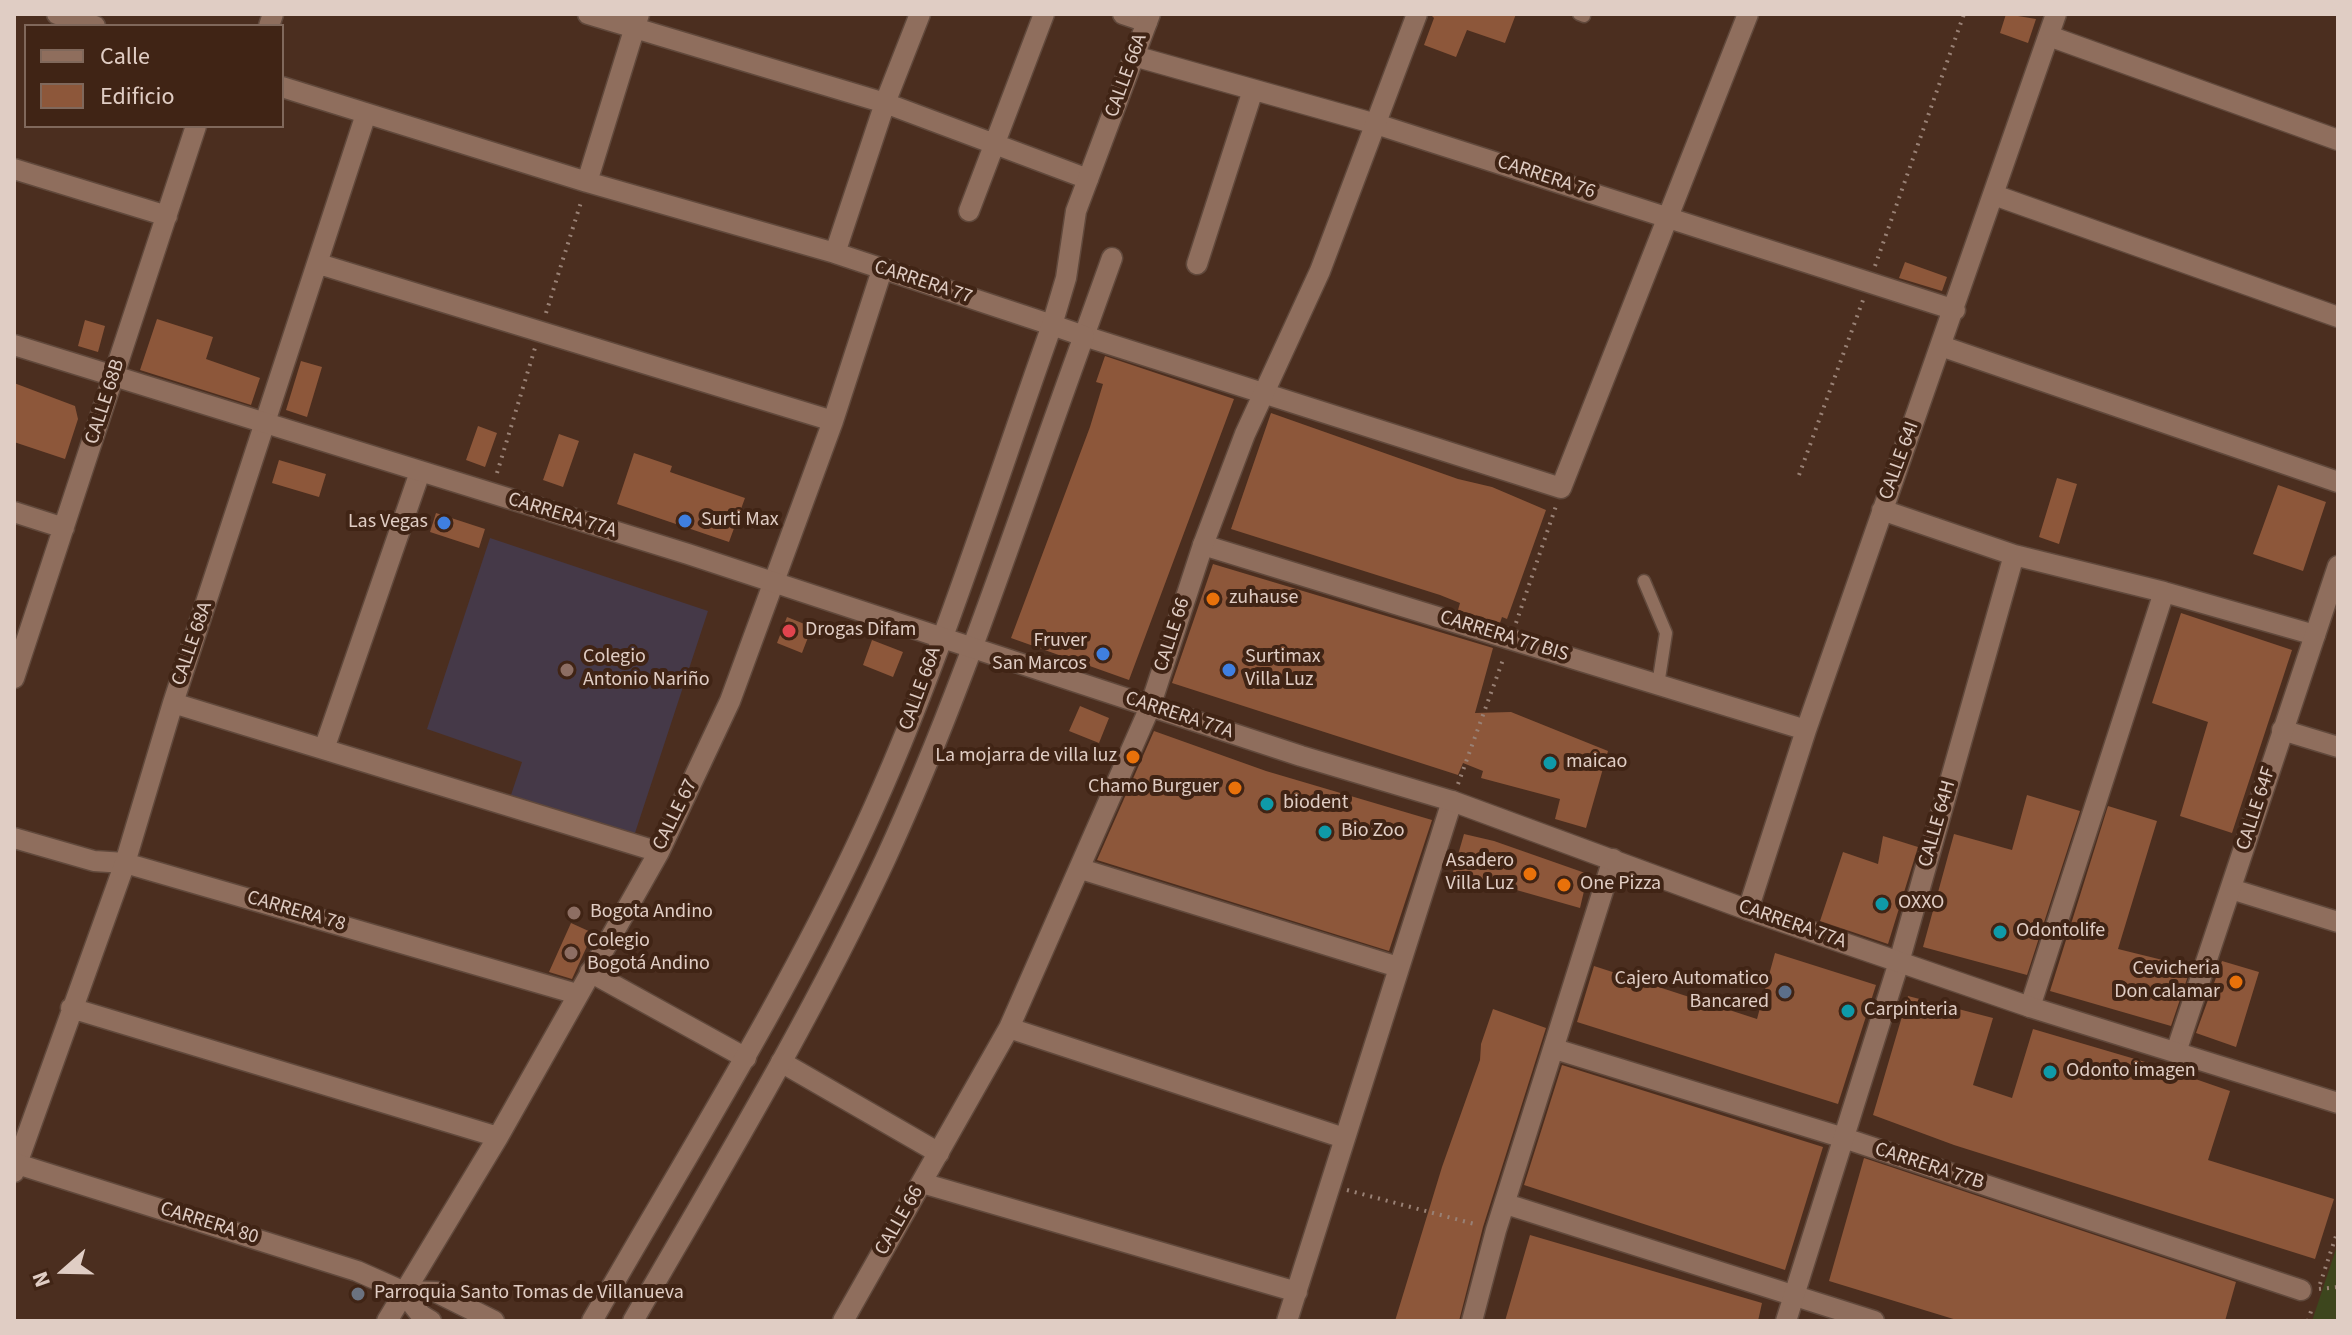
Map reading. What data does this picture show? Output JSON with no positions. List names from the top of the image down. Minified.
{"streets":{"street":["CALLE 66A","CARRERA 76","CARRERA 77","CALLE 68B","CALLE 64I","CARRERA 77A","CALLE 66","CARRERA 77 BIS","CALLE 68A","CALLE 64F","CALLE 67","CALLE 64H","CARRERA 78","CARRERA 77B","CARRERA 80"]},"crossings":[["CALLE 66A","CARRERA 76"],["CALLE 66A","CARRERA 77"],["CALLE 66A","CARRERA 77A"],["CARRERA 76","CARRERA 77"],["CARRERA 76","CALLE 64I"],["CARRERA 76","CALLE 66"],["CARRERA 77","CALLE 66"],["CARRERA 77","CALLE 68A"],["CARRERA 77","CALLE 67"],["CALLE 68B","CARRERA 77A"],["CALLE 64I","CARRERA 77A"],["CALLE 64I","CARRERA 77 BIS"],["CARRERA 77A","CALLE 66"],["CARRERA 77A","CALLE 68A"],["CARRERA 77A","CALLE 64F"],["CARRERA 77A","CALLE 67"],["CARRERA 77A","CALLE 64H"],["CALLE 66","CARRERA 77 BIS"],["CALLE 68A","CARRERA 78"],["CALLE 68A","CARRERA 80"],["CALLE 67","CARRERA 78"],["CALLE 67","CARRERA 80"],["CALLE 64H","CARRERA 77B"]],"places":["Surti Max","Las Vegas","zuhause","Drogas Difam","Fruver San Marcos","Colegio Antonio Nariño","Surtimax Villa Luz","La mojarra de villa luz","maicao","Chamo Burguer","biodent","Bio Zoo","Asadero Villa Luz","One Pizza","OXXO","Bogota Andino","Odontolife","Colegio Bogotá Andino","Cevicheria Don calamar","Cajero Automatico Bancared","Carpinteria","Odonto imagen","Parroquia Santo Tomas de Villanueva"],"legend":["Calle","Edificio"],"north":"left"}
